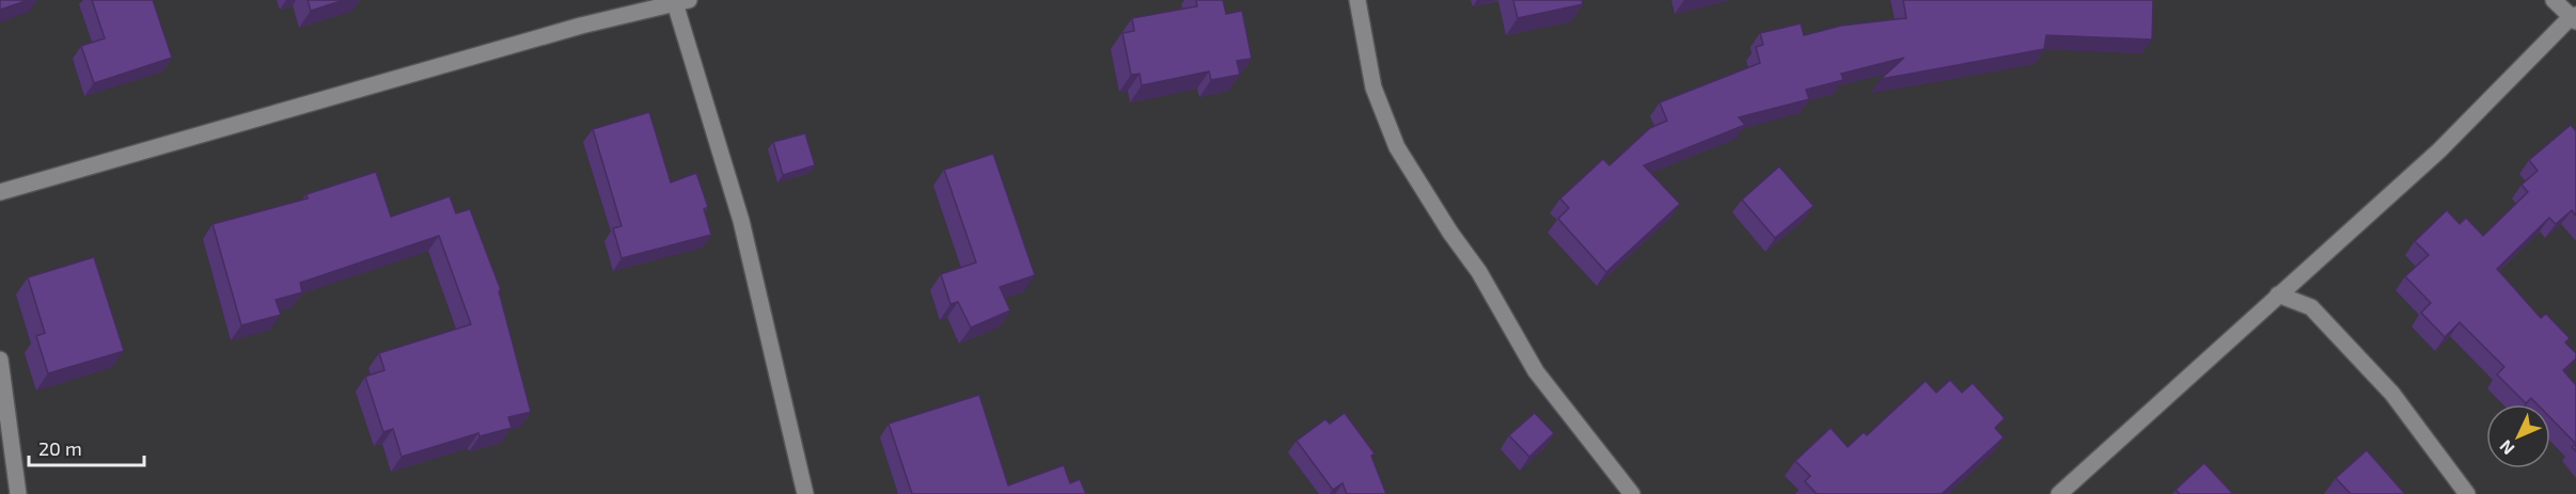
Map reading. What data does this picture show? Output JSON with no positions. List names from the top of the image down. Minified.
{"scale_bar":"20 m","north":"bottom left"}
